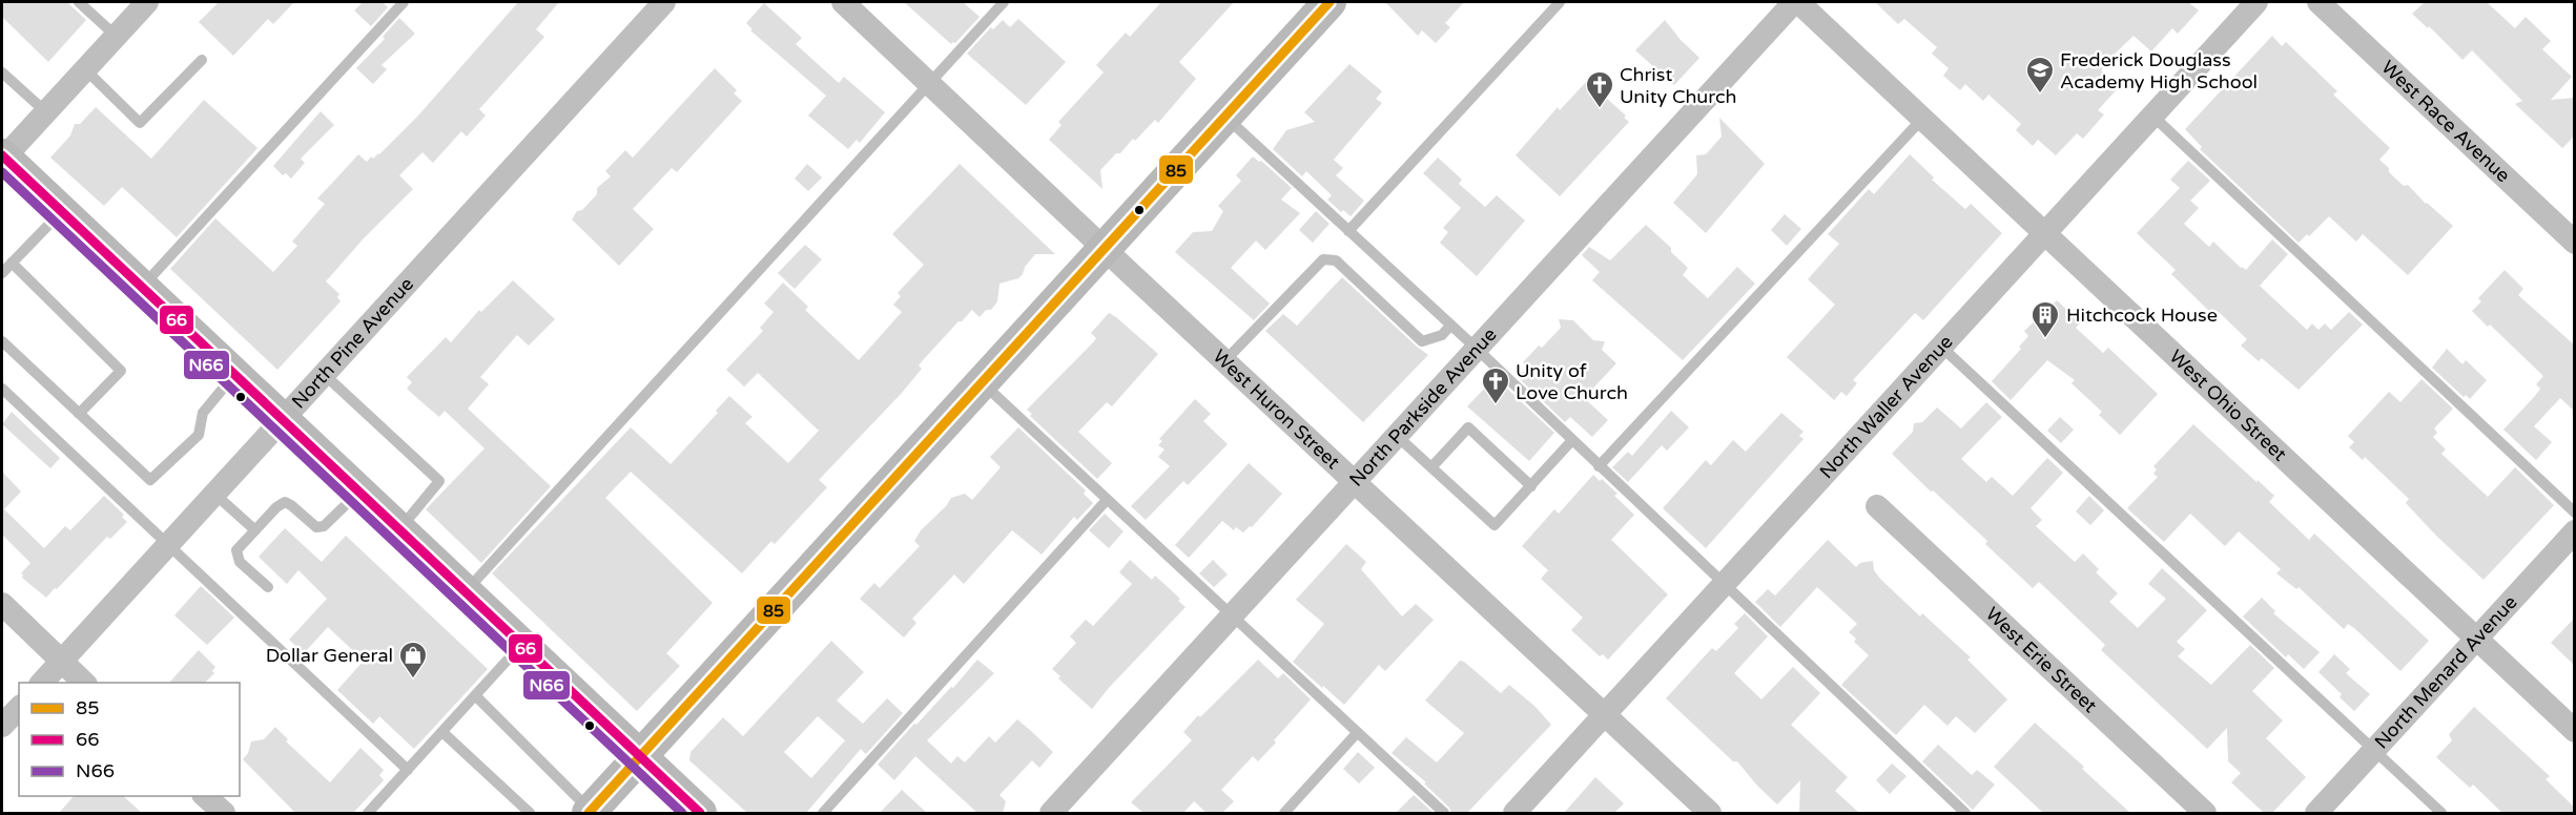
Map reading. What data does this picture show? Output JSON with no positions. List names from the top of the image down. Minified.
{"streets":{"street":["West Race Avenue","North Pine Avenue","West Ohio Street","North Parkside Avenue","North Waller Avenue","West Huron Street","West Erie Street","North Menard Avenue"]},"crossings":[["West Ohio Street","North Parkside Avenue"],["West Ohio Street","North Waller Avenue"],["West Ohio Street","North Menard Avenue"],["North Parkside Avenue","West Huron Street"],["North Waller Avenue","West Huron Street"]],"places":{"school or university":["Frederick Douglass Academy High School"],"church":["Christ Unity Church","Unity of Love Church"],"building":["Hitchcock House"],"shop":["Dollar General"]},"lines":["transit line 85","transit line 66","transit line N66"],"legend":["85","66","N66"]}
